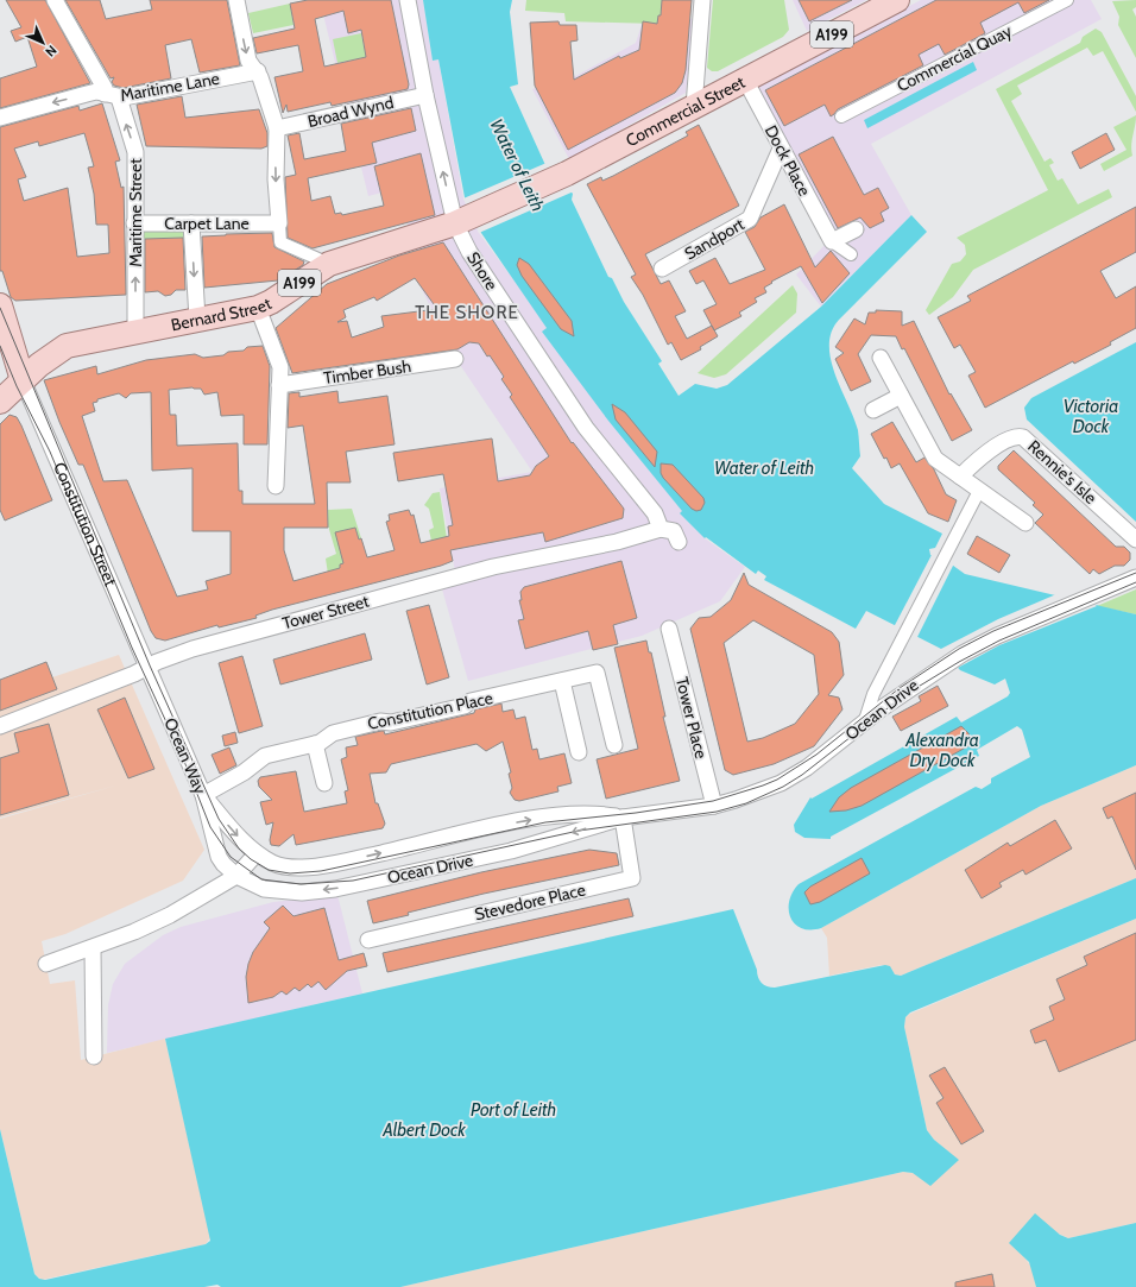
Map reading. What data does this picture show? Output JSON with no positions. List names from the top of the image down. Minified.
{"streets":{"main road":["A199","Commercial Street","Bernard Street","Constitution Street"],"street":["Commercial Quay","Maritime Lane","Broad Wynd","Dock Place","Maritime Street","Carpet Lane","Sandport","Shore","Timber Bush","Rennie's Isle","Tower Street","Ocean Drive","Constitution Place","Tower Place","Ocean Way","Stevedore Place"]},"crossings":[["A199","Bernard Street"],["A199","Constitution Street"],["Maritime Lane","Maritime Street"],["Broad Wynd","Shore"],["Commercial Street","Dock Place"],["Commercial Street","Shore"],["Commercial Street","Bernard Street"],["Dock Place","Sandport"],["Maritime Street","Carpet Lane"],["Maritime Street","Bernard Street"],["Shore","Bernard Street"],["Shore","Tower Street"],["Bernard Street","Constitution Street"],["Constitution Street","Tower Street"],["Constitution Street","Ocean Way"],["Tower Street","Ocean Way"],["Ocean Drive","Constitution Place"],["Ocean Drive","Tower Place"],["Ocean Drive","Ocean Way"],["Ocean Drive","Stevedore Place"],["Constitution Place","Ocean Way"]],"one_way":["Maritime Lane"],"districts":["THE SHORE"],"water":["Water of Leith","Victoria Dock","Alexandra Dry Dock","Port of Leith","Albert Dock"],"north":"bottom right"}
